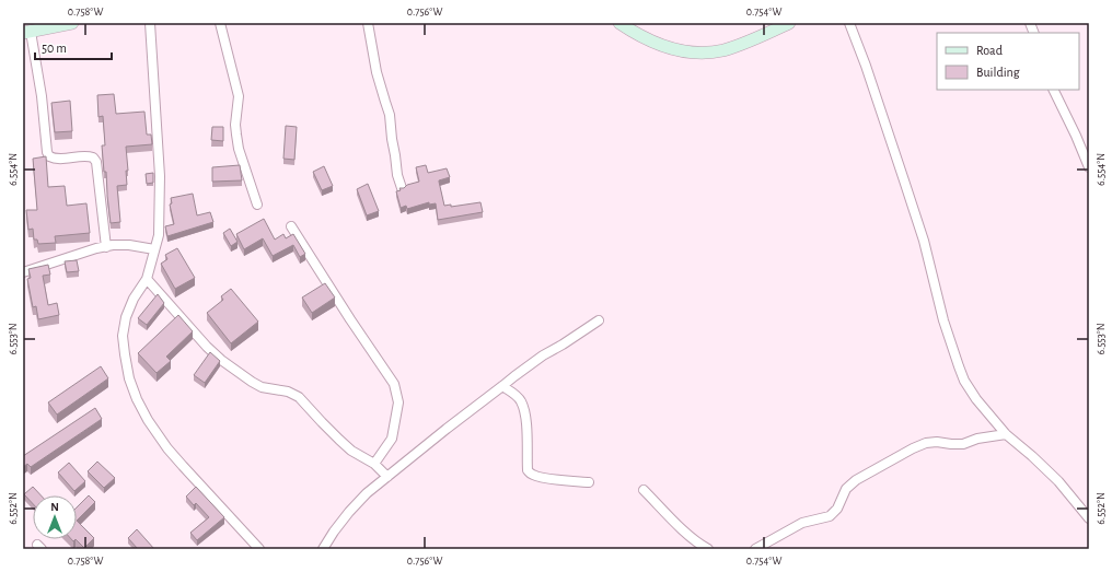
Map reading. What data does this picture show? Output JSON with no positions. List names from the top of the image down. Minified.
{"legend":["Road","Building"],"scale_bar":"50 m","north":"top","coordinates":["0.758°W","0.756°W","0.754°W","6.554°N","6.553°N","6.552°N"]}
